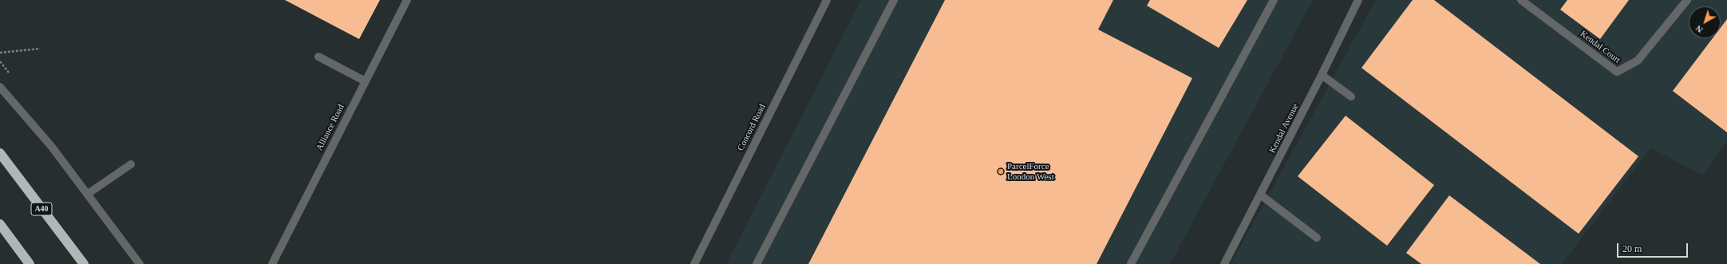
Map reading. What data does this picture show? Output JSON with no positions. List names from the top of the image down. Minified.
{"streets":{"highway":["A40"],"street":["Kendal Court","Alliance Road","Concord Road","Kendal Avenue"]},"places":["ParcelForce London West"],"scale_bar":"20 m","north":"bottom left"}
